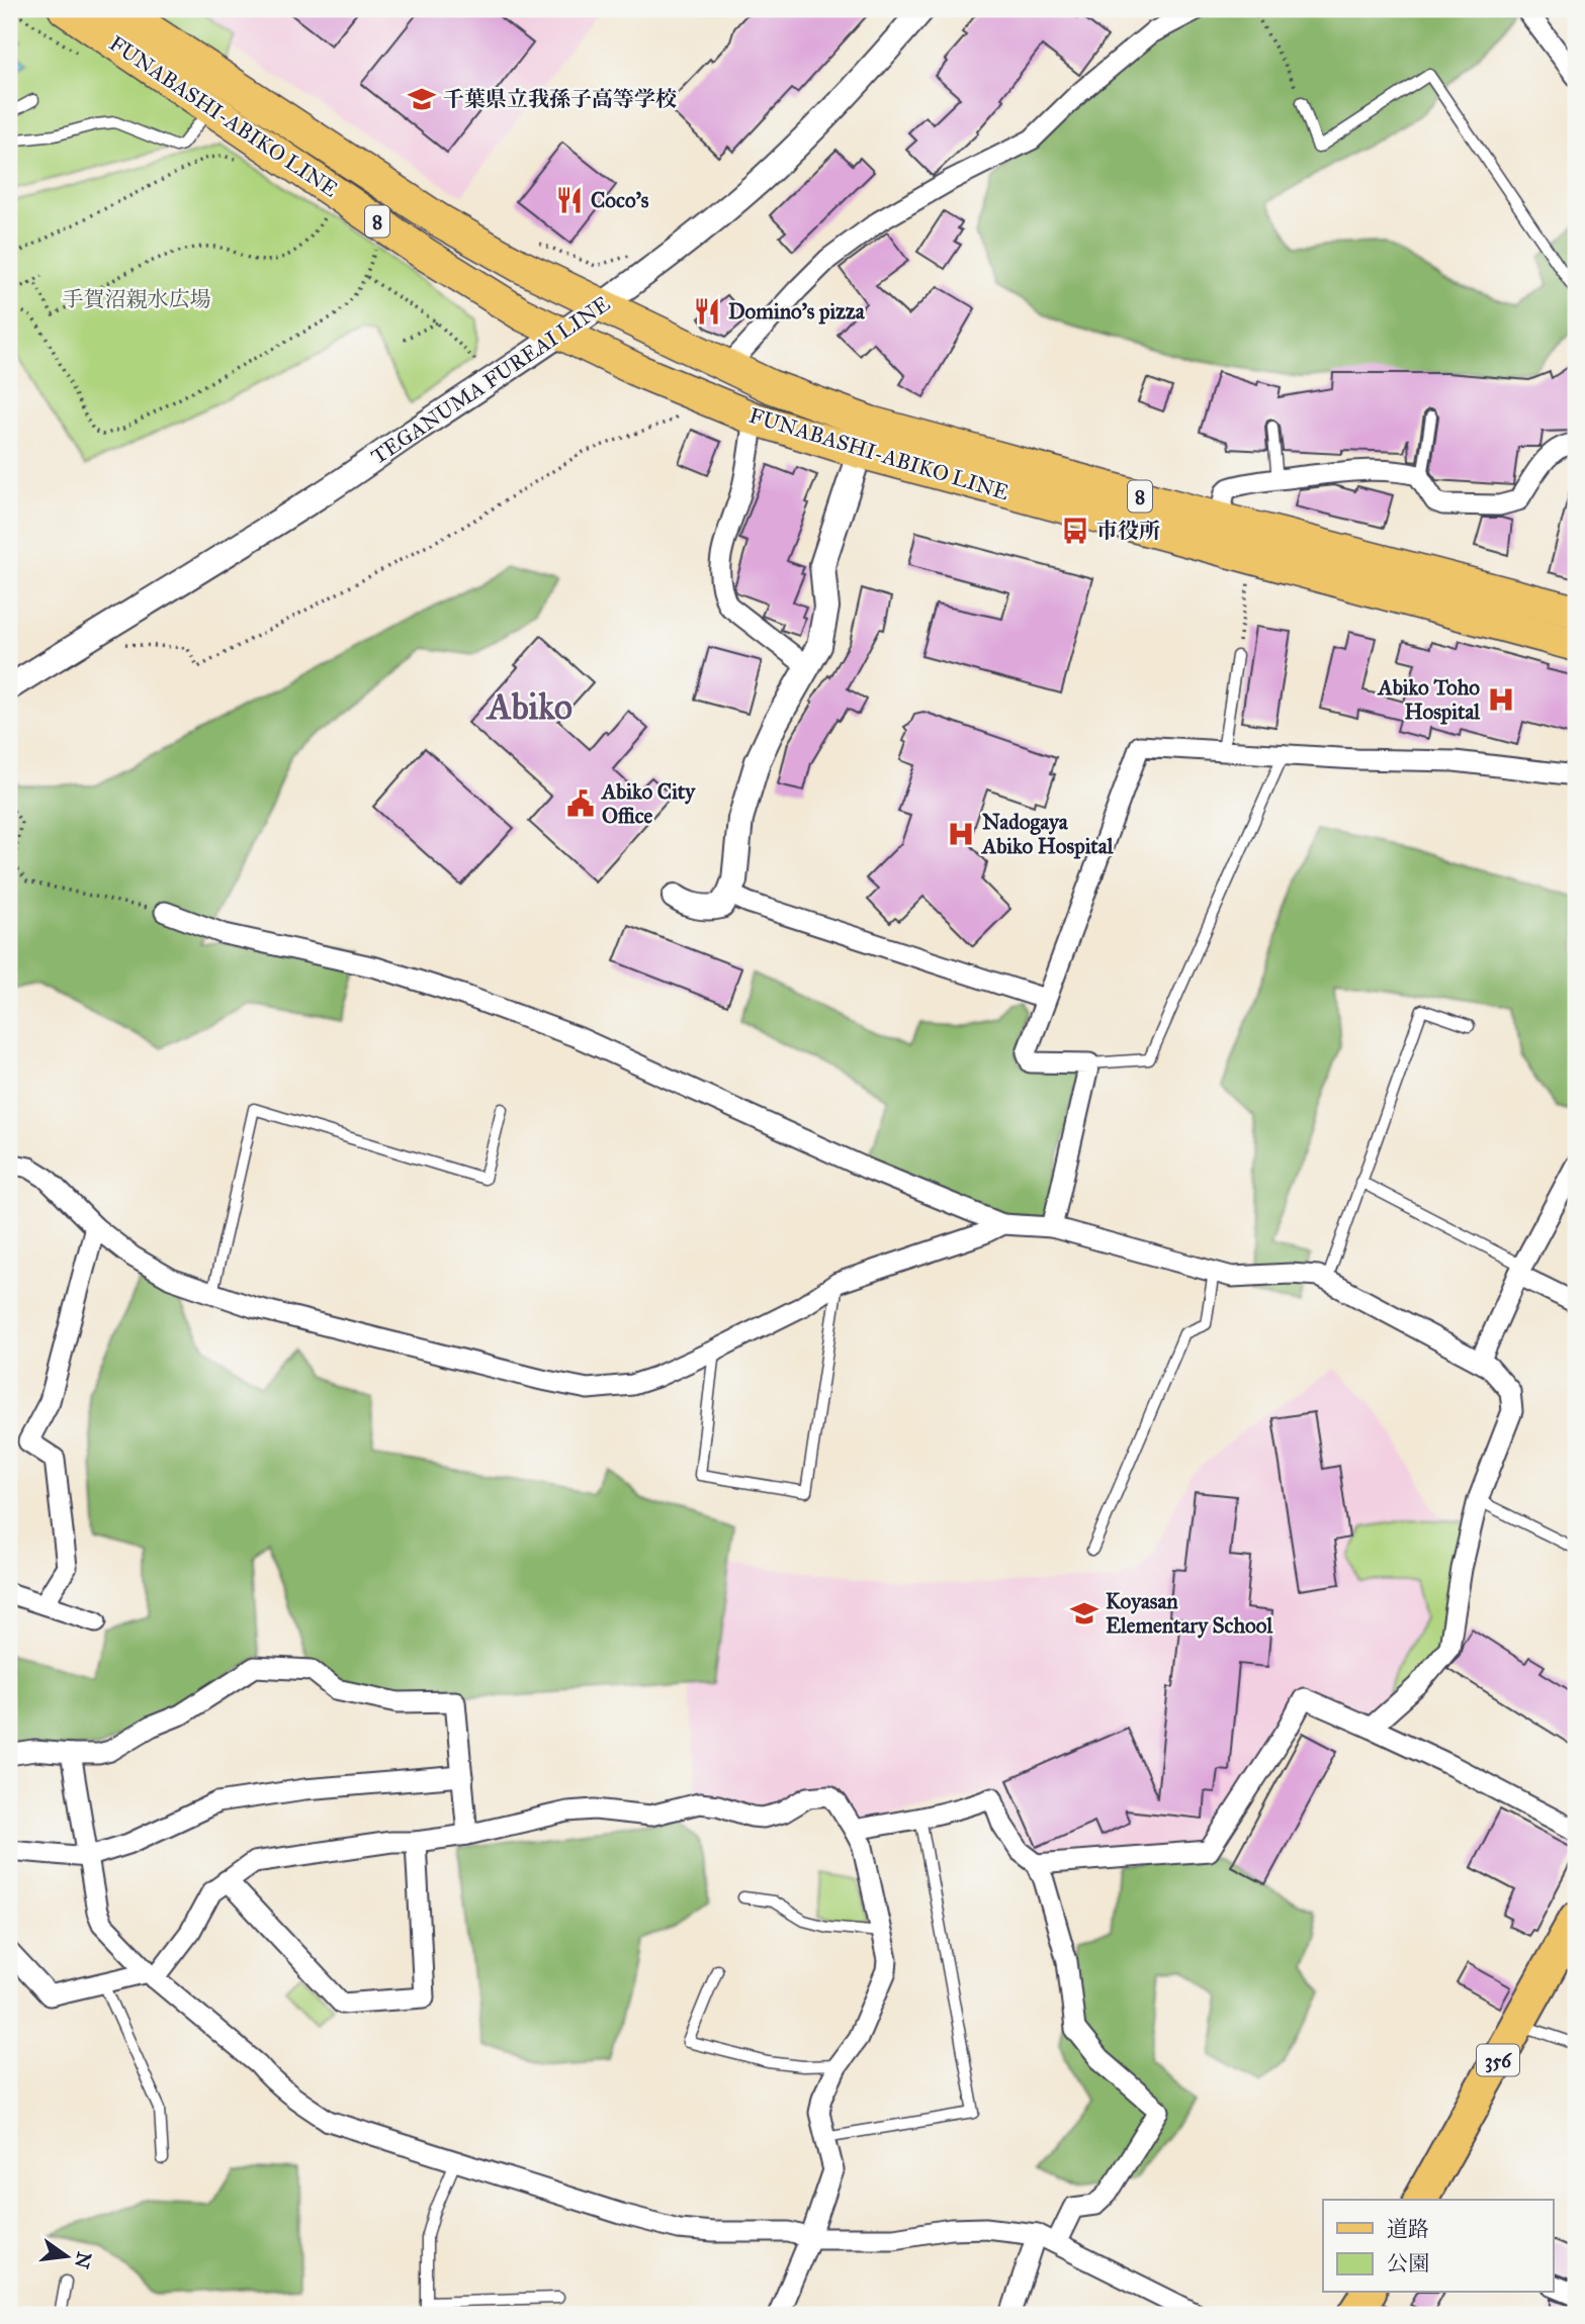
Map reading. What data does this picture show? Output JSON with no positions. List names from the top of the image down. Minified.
{"streets":{"highway":["356"],"main road":["FUNABASHI-ABIKO LINE","8"],"street":["TEGANUMA FUREAI LINE"]},"crossings":[["FUNABASHI-ABIKO LINE","TEGANUMA FUREAI LINE"]],"districts":["Abiko"],"parks":["手賀沼親水広場"],"places":{"school or university":["千葉県立我孫子高等学校","Koyasan Elementary School"],"restaurant":["Coco's","Domino's pizza"],"bus stop":["市役所"],"hospital":["Abiko Toho Hospital","Nadogaya Abiko Hospital"],"public building":["Abiko City Office"]},"legend":["道路","公園"],"north":"right"}
